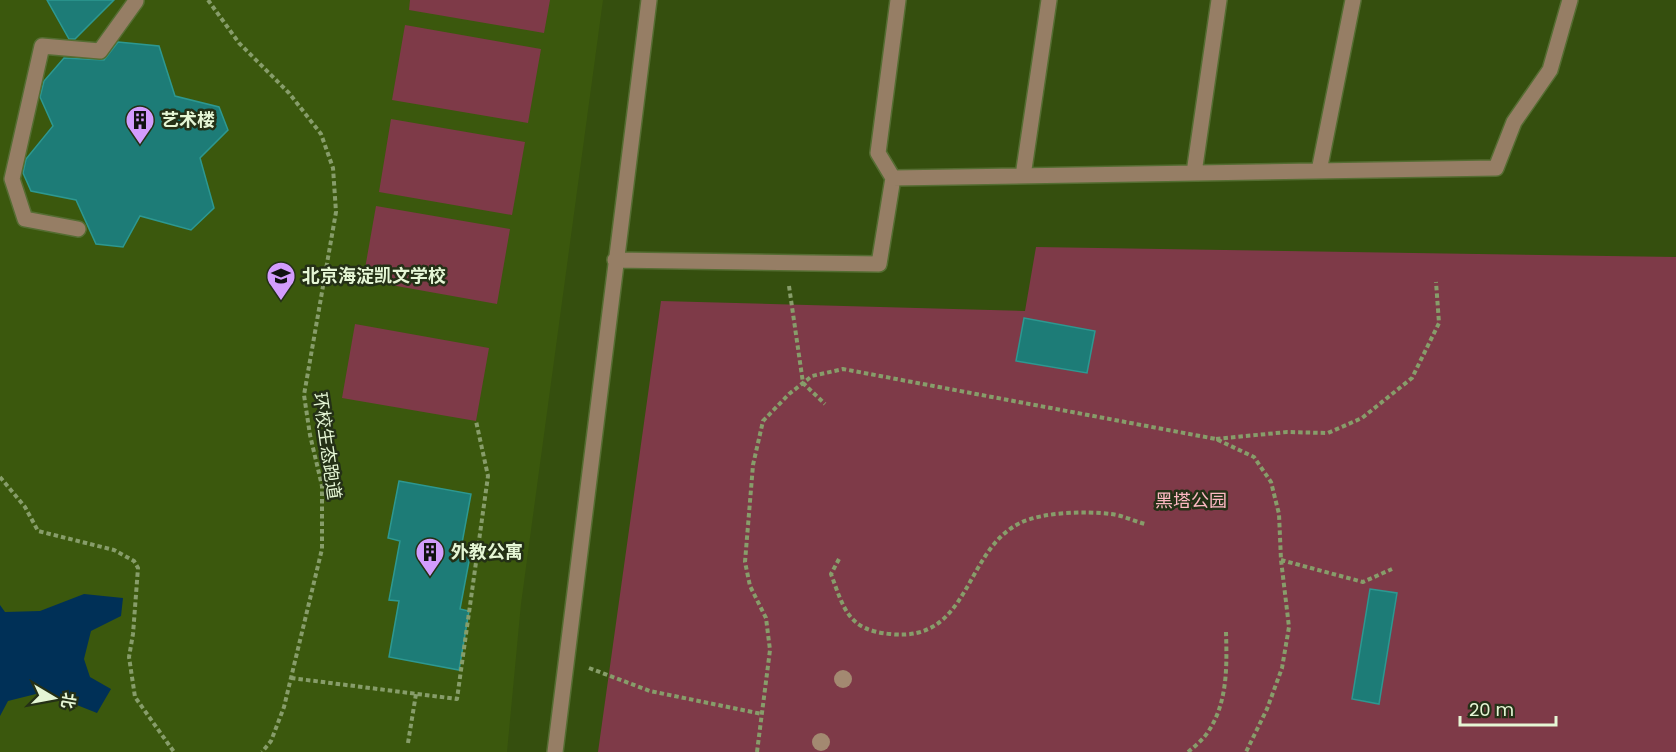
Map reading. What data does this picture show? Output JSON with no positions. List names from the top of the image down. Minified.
{"streets":{"path":["环校生态跑道"]},"parks":["黑塔公园"],"places":{"building":["艺术楼","外教公寓"],"school or university":["北京海淀凯文学校"]},"scale_bar":"20 m","north":"right"}
